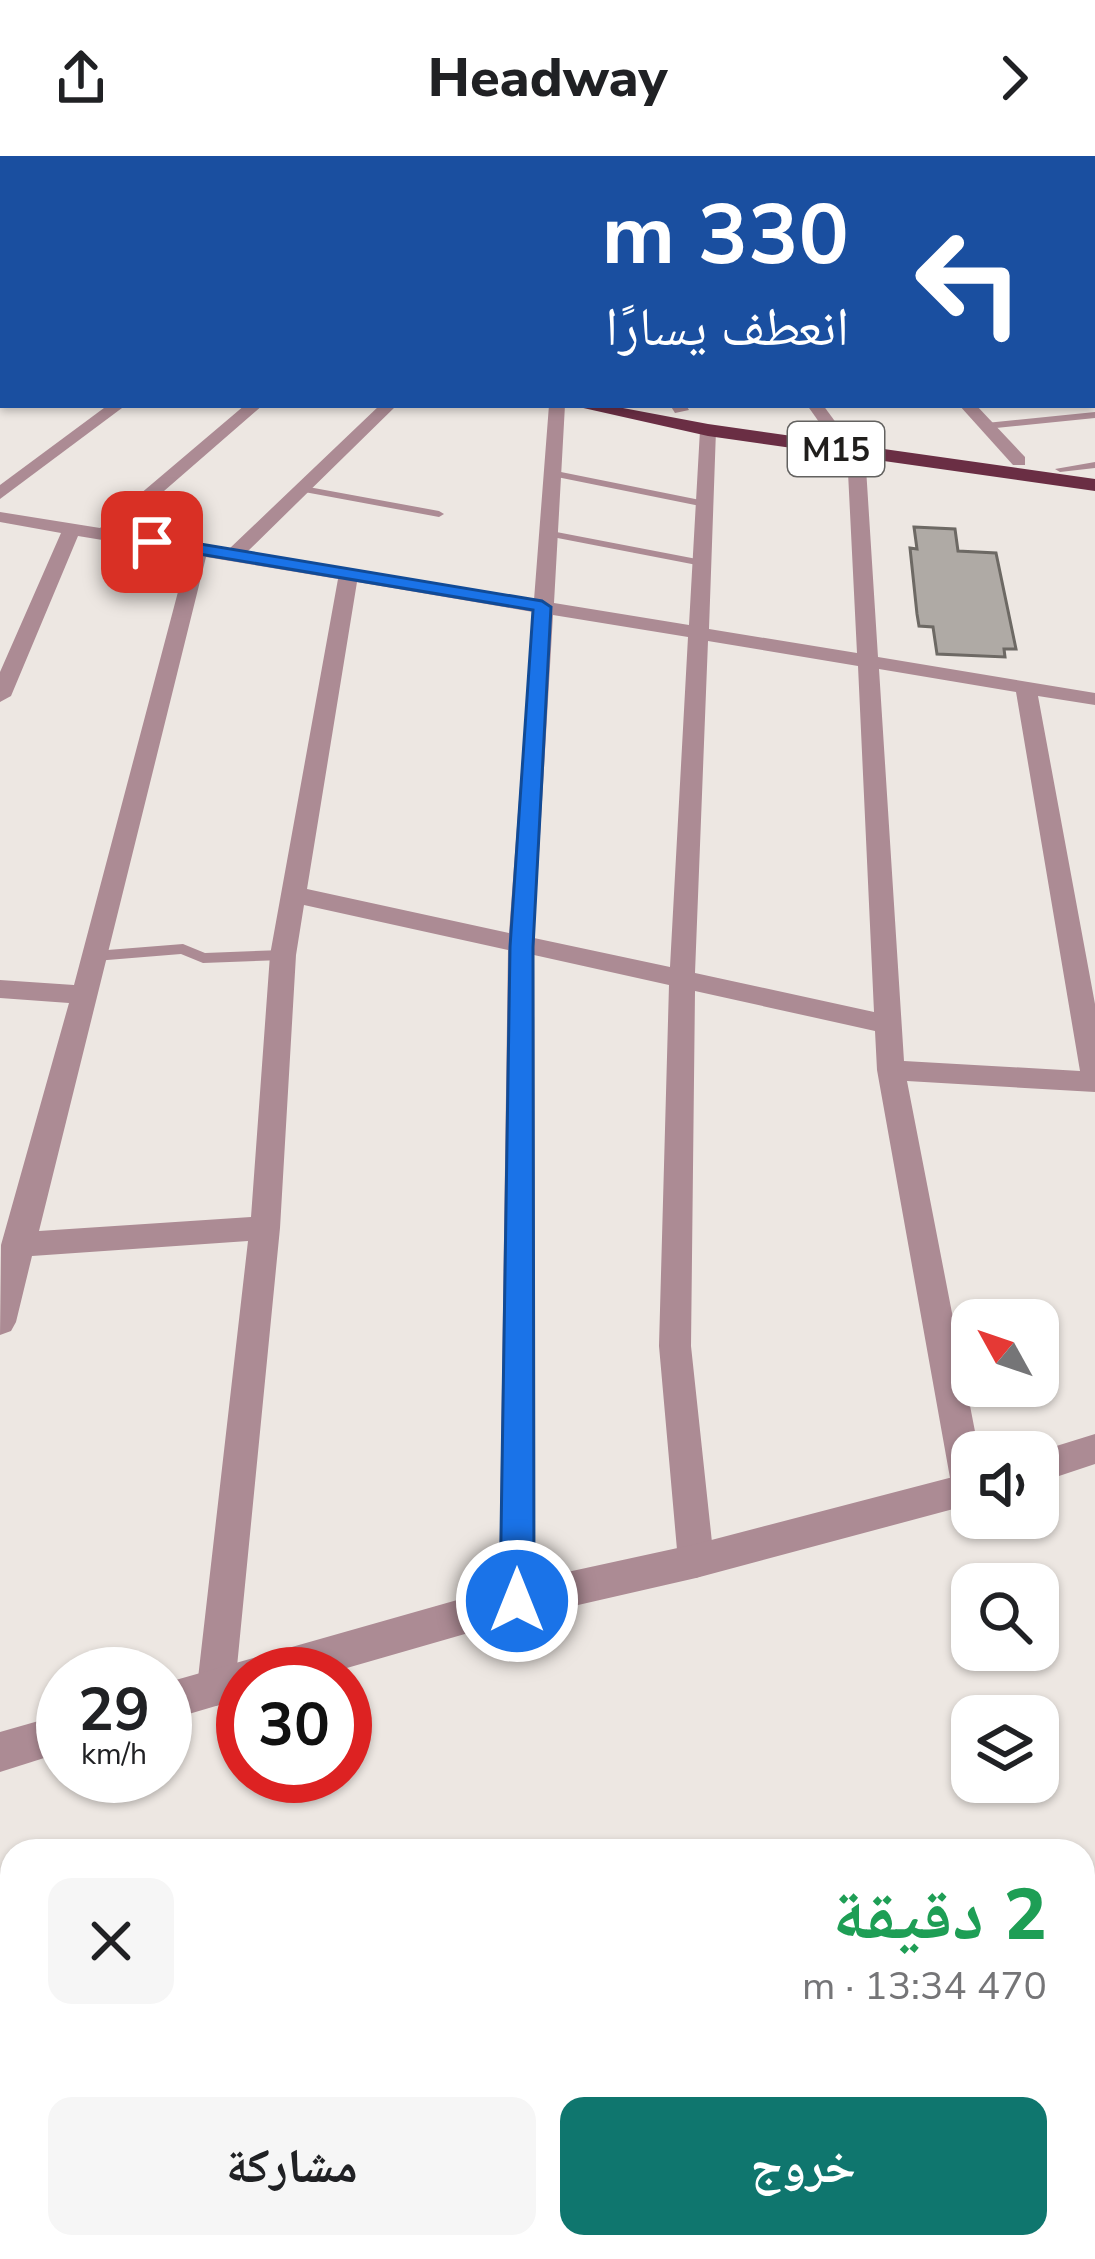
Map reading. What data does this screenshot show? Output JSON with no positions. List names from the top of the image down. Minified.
{"streets":{"highway":["M15"]},"north":"top left","page":{"header":"Headway","turn":["330 m","انعطف يسارًا"],"speed":"29 km/h","limit":"30","heading":["2 دقيقة","470 m · 13:34"],"buttons":["خروج","مشاركة"]}}
